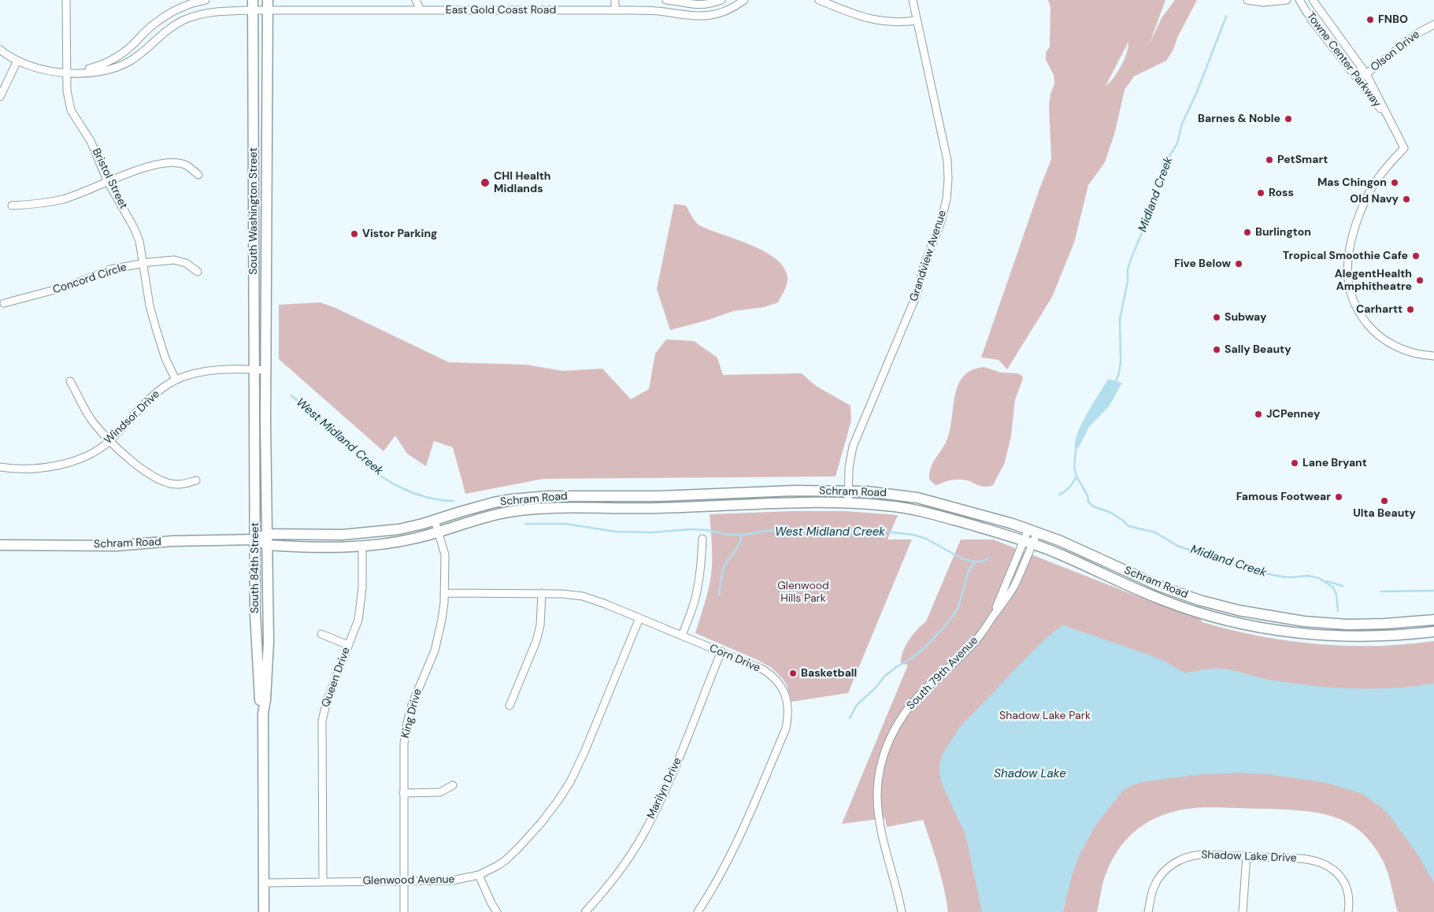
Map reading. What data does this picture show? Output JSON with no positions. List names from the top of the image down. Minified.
{"streets":{"main road":["South Washington Street","Schram Road","South 84th Street"],"street":["East Gold Coast Road","Olson Drive","Towne Center Parkway","Bristol Street","Grandview Avenue","Concord Circle","Windsor Drive","Corn Drive","South 79th Avenue","Queen Drive","King Drive","Marilyn Drive","Shadow Lake Drive","Glenwood Avenue"]},"crossings":[["East Gold Coast Road","Bristol Street"],["East Gold Coast Road","South Washington Street"],["Olson Drive","Towne Center Parkway"],["Bristol Street","Concord Circle"],["Bristol Street","Windsor Drive"],["South Washington Street","Windsor Drive"],["South Washington Street","South 84th Street"],["Grandview Avenue","Schram Road"],["Schram Road","South 84th Street"],["Schram Road","South 79th Avenue"],["Schram Road","Queen Drive"],["Schram Road","King Drive"],["South 84th Street","Glenwood Avenue"],["Corn Drive","King Drive"],["Corn Drive","Marilyn Drive"],["Corn Drive","Glenwood Avenue"],["Queen Drive","Glenwood Avenue"],["King Drive","Glenwood Avenue"]],"water":["Midland Creek","West Midland Creek","Shadow Lake"],"parks":["Glenwood Hills Park","Shadow Lake Park"],"places":["FNBO","Barnes & Noble","PetSmart","CHI Health Midlands","Mas Chingon","Ross","Old Navy","Burlington","Vistor Parking","Tropical Smoothie Cafe","Five Below","AlegentHealth Amphitheatre","Carhartt","Subway","Sally Beauty","JCPenney","Lane Bryant","Famous Footwear","Ulta Beauty","Basketball"]}
